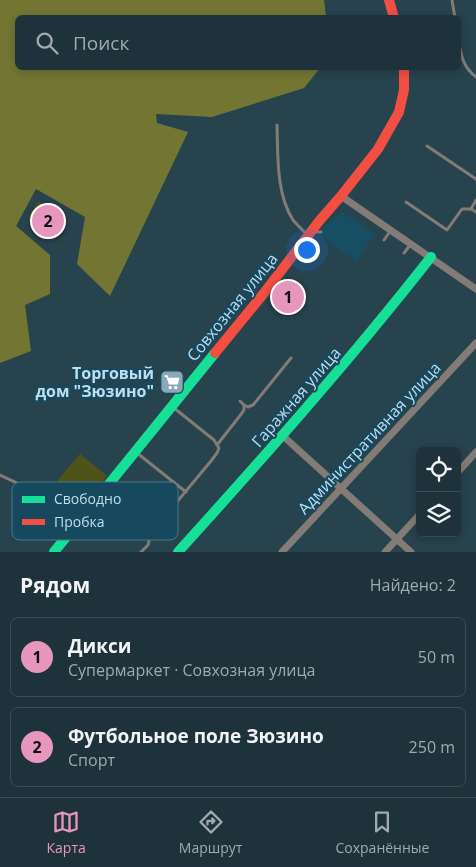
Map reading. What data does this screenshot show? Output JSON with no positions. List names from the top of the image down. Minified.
{"streets":{"street":["Совхозная улица","Гаражная улица","Административная улица"]},"places":{"supermarket":["Торговый дом \"Зюзино\""]},"legend":["Свободно","Пробка"],"page":{"search":"Поиск","pins":["2","1"],"heading":["Рядом","Найдено: 2"],"list":[{"mark":"1","name":"Дикси","note":"Супермаркет · Совхозная улица","value":"50 m"},{"mark":"2","name":"Футбольное поле Зюзино","note":"Спорт","value":"250 m"}],"nav":["Карта","Маршрут","Сохранённые"]}}
